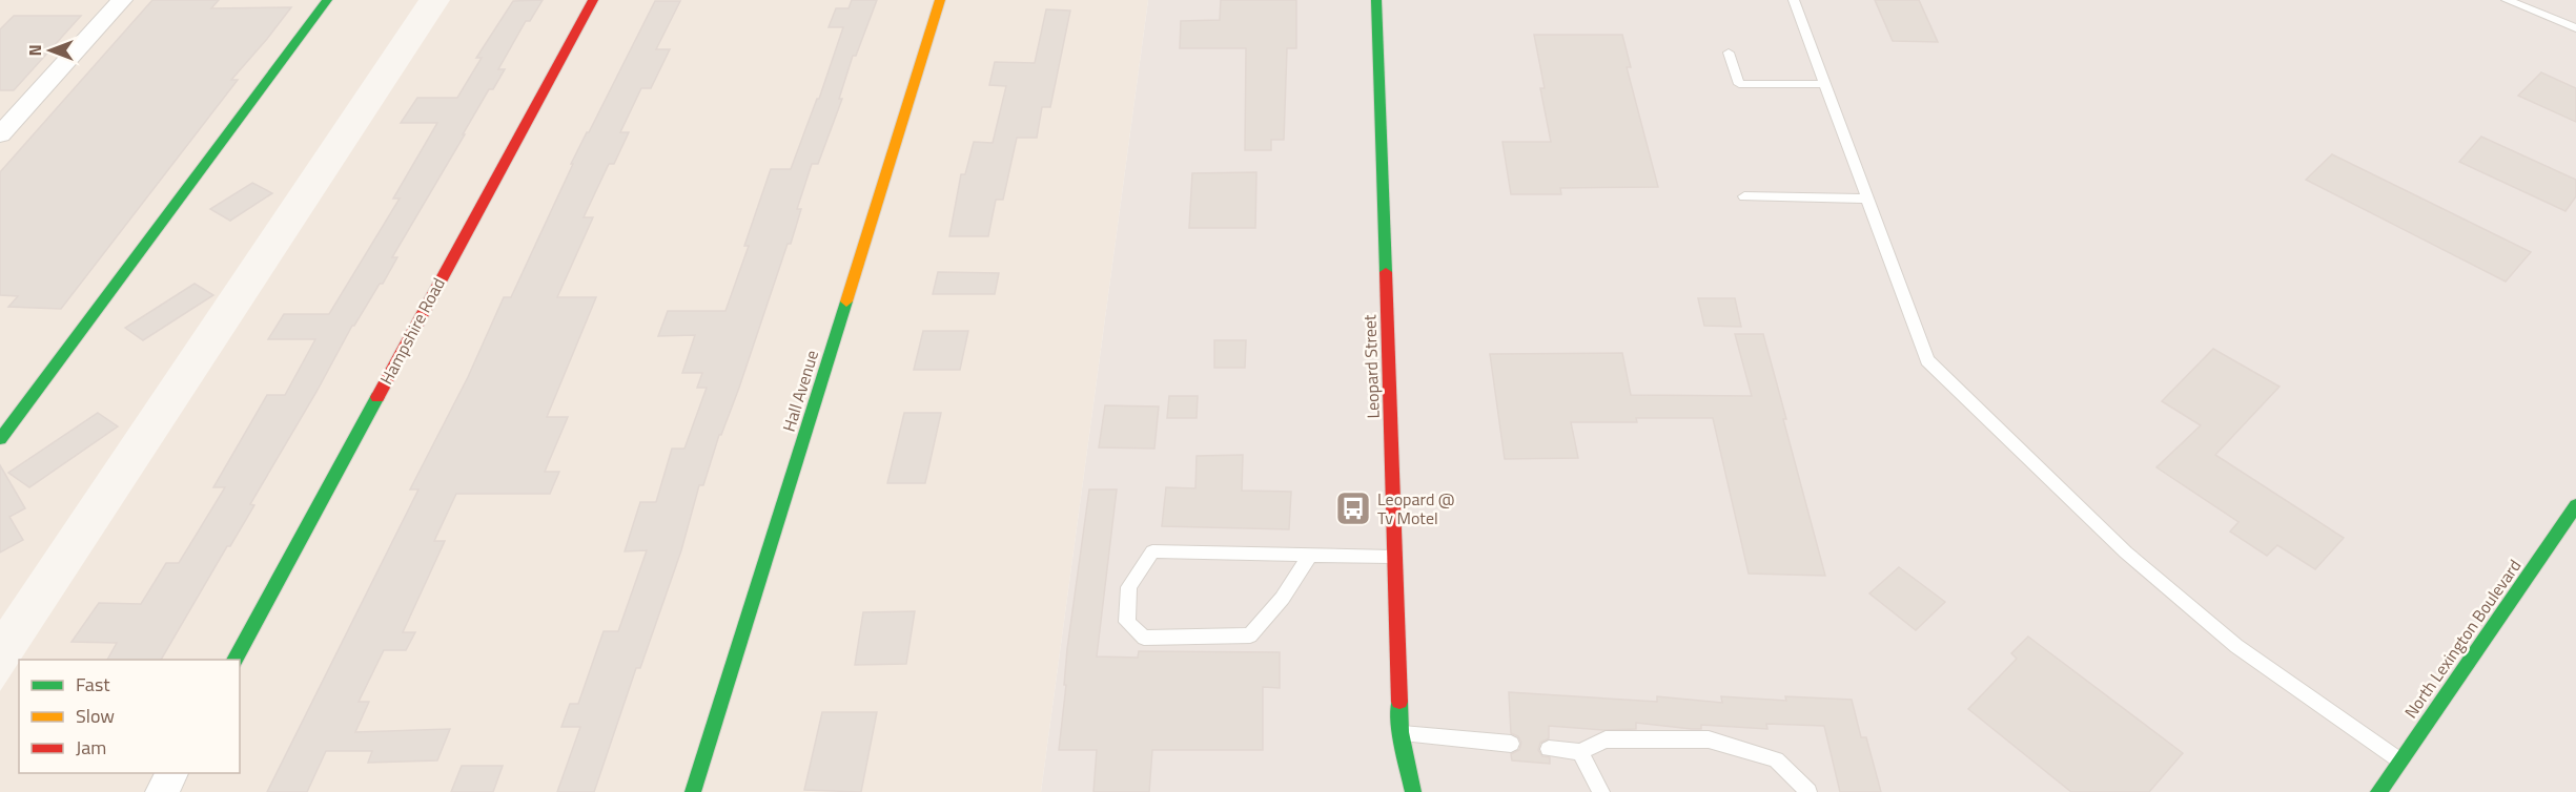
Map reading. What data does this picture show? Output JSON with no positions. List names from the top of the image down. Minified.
{"streets":{"street":["Hampshire Road","Leopard Street","Hall Avenue","North Lexington Boulevard"]},"places":{"bus stop":["Leopard @ Tv Motel"]},"legend":["Fast","Slow","Jam"],"north":"left"}
